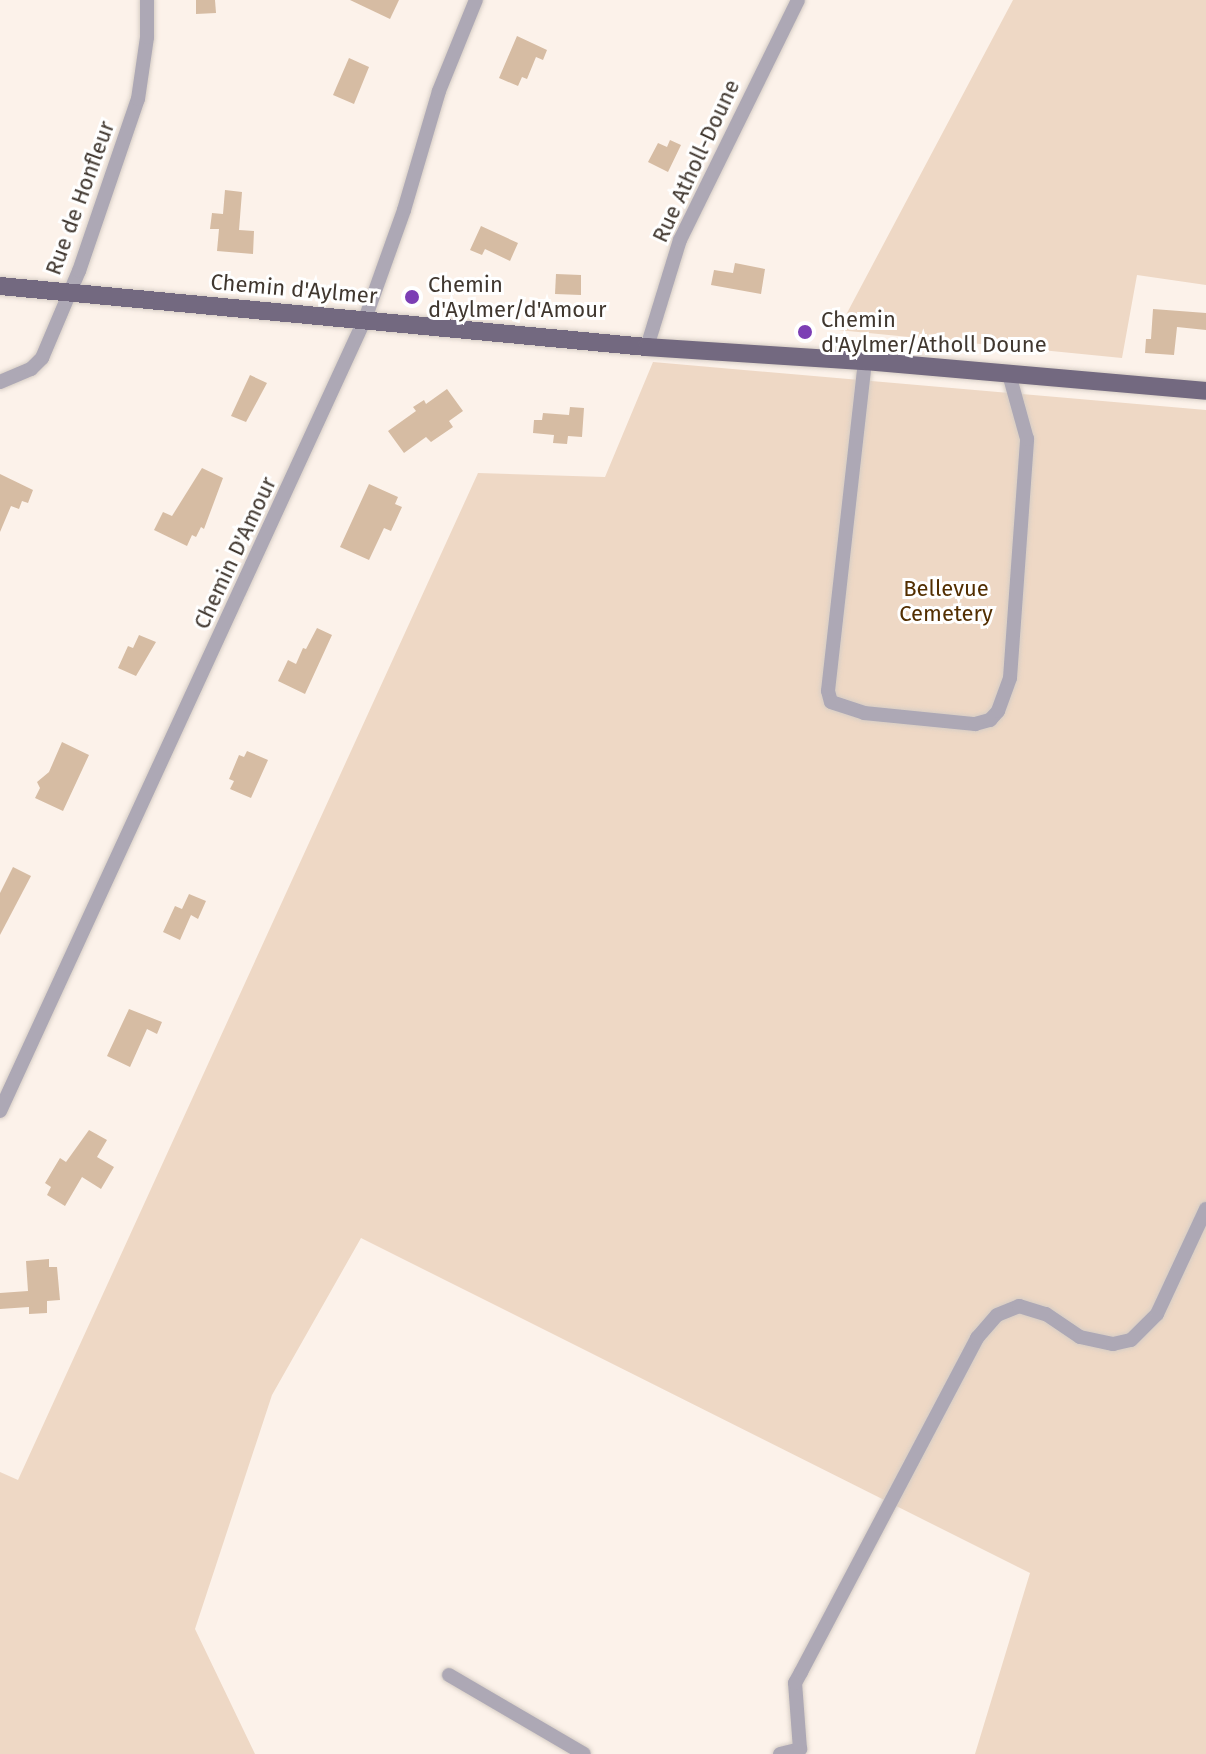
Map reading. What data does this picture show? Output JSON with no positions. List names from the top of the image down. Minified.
{"streets":{"main road":["Chemin d'Aylmer"],"street":["Rue Atholl-Doune","Rue de Honfleur","Chemin D'Amour"]},"crossings":[["Rue Atholl-Doune","Chemin d'Aylmer"],["Rue de Honfleur","Chemin d'Aylmer"],["Chemin d'Aylmer","Chemin D'Amour"]],"parks":["Bellevue Cemetery"],"places":["Chemin d'Aylmer/d'Amour","Chemin d'Aylmer/Atholl Doune"]}
